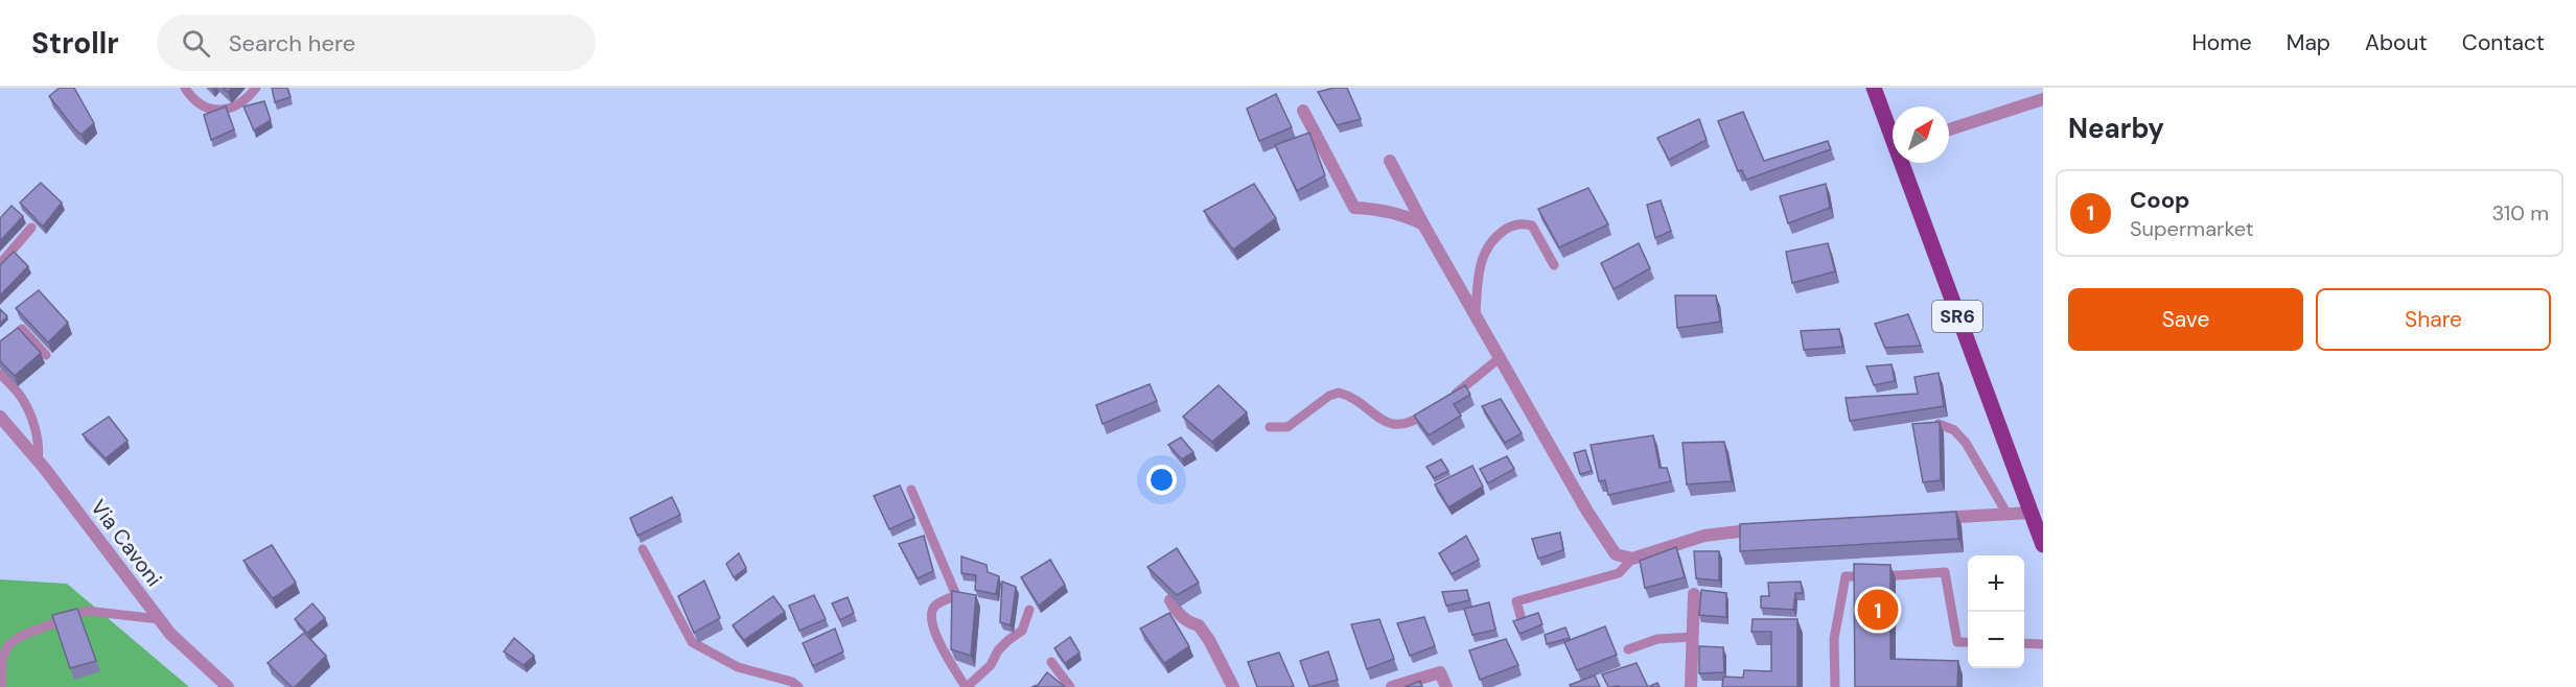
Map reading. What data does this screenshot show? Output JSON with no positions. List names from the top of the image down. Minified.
{"streets":{"main road":["SR6"],"street":["Via Cavoni"]},"north":"top right","page":{"header":"Strollr","search":"Search here","nav":["Home","Map","About","Contact"],"heading":"Nearby","list":[{"mark":"1","name":"Coop","note":"Supermarket","value":"310 m"}],"buttons":["Save","Share"],"map_buttons":["+","−"],"pins":"1"}}
